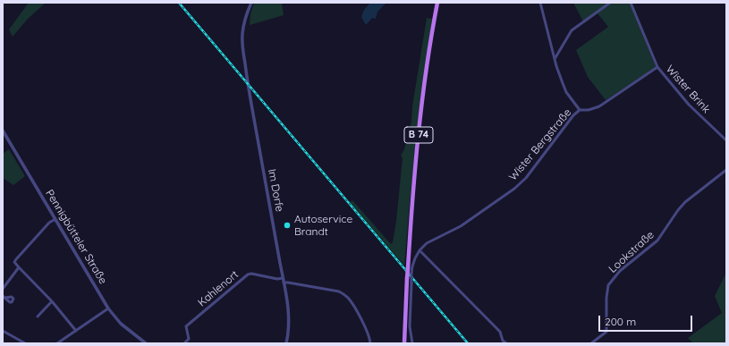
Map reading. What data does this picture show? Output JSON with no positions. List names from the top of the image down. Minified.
{"streets":{"main road":["B 74"],"street":["Wister Brink","Wister Bergstraße","Im Dorfe","Pennigbütteler Straße","Lookstraße","Kahlenort"]},"crossings":[["Wister Brink","Wister Bergstraße"],["Im Dorfe","Kahlenort"]],"places":["Autoservice Brandt"],"scale_bar":"200 m"}
